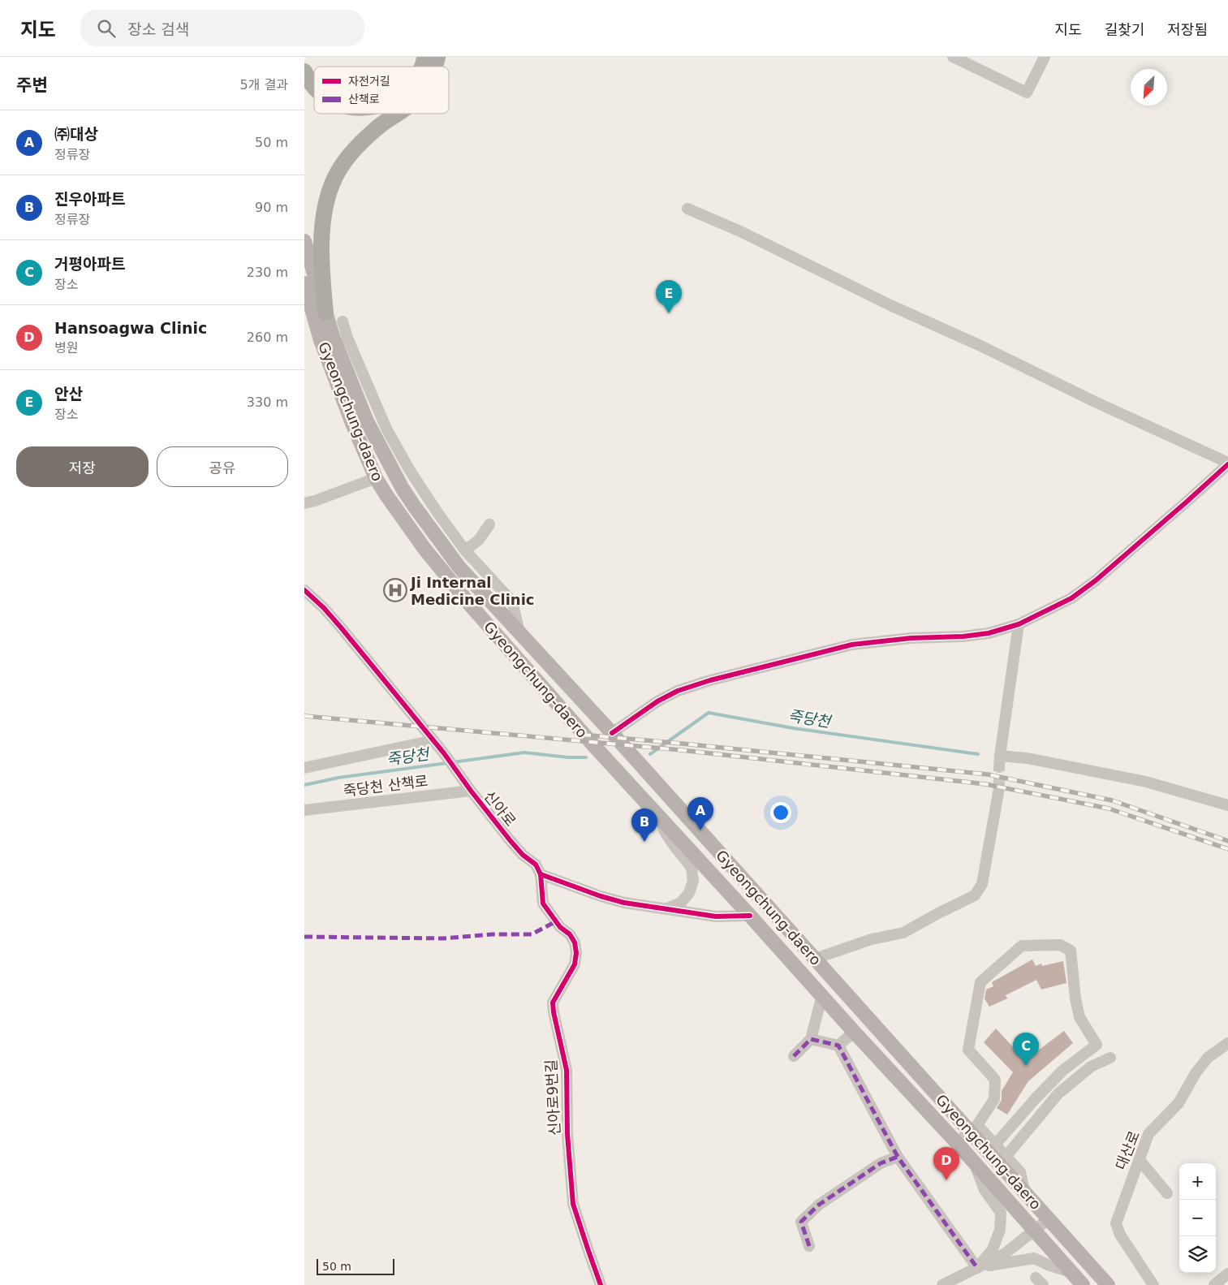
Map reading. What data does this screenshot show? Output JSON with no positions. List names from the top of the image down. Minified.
{"streets":{"main road":["Gyeongchung-daero"],"street":["죽당천 산책로","신아로","신아로9번길","대산로"]},"crossings":[["Gyeongchung-daero","신아로"],["죽당천 산책로","신아로"],["신아로","신아로9번길"]],"water":["죽당천"],"places":{"hospital":["Ji Internal Medicine Clinic"]},"legend":["자전거길","산책로"],"scale_bar":"50 m","north":"bottom left","page":{"header":"지도","search":"장소 검색","nav":["지도","길찾기","저장됨"],"heading":["주변","5개 결과"],"list":[{"mark":"A","name":"㈜대상","note":"정류장","value":"50 m"},{"mark":"B","name":"진우아파트","note":"정류장","value":"90 m"},{"mark":"C","name":"거평아파트","note":"장소","value":"230 m"},{"mark":"D","name":"Hansoagwa Clinic","note":"병원","value":"260 m"},{"mark":"E","name":"안산","note":"장소","value":"330 m"}],"pins":["E","A","B","C","D"],"buttons":["저장","공유"],"map_buttons":["+","−"],"scale":"50 m"}}
